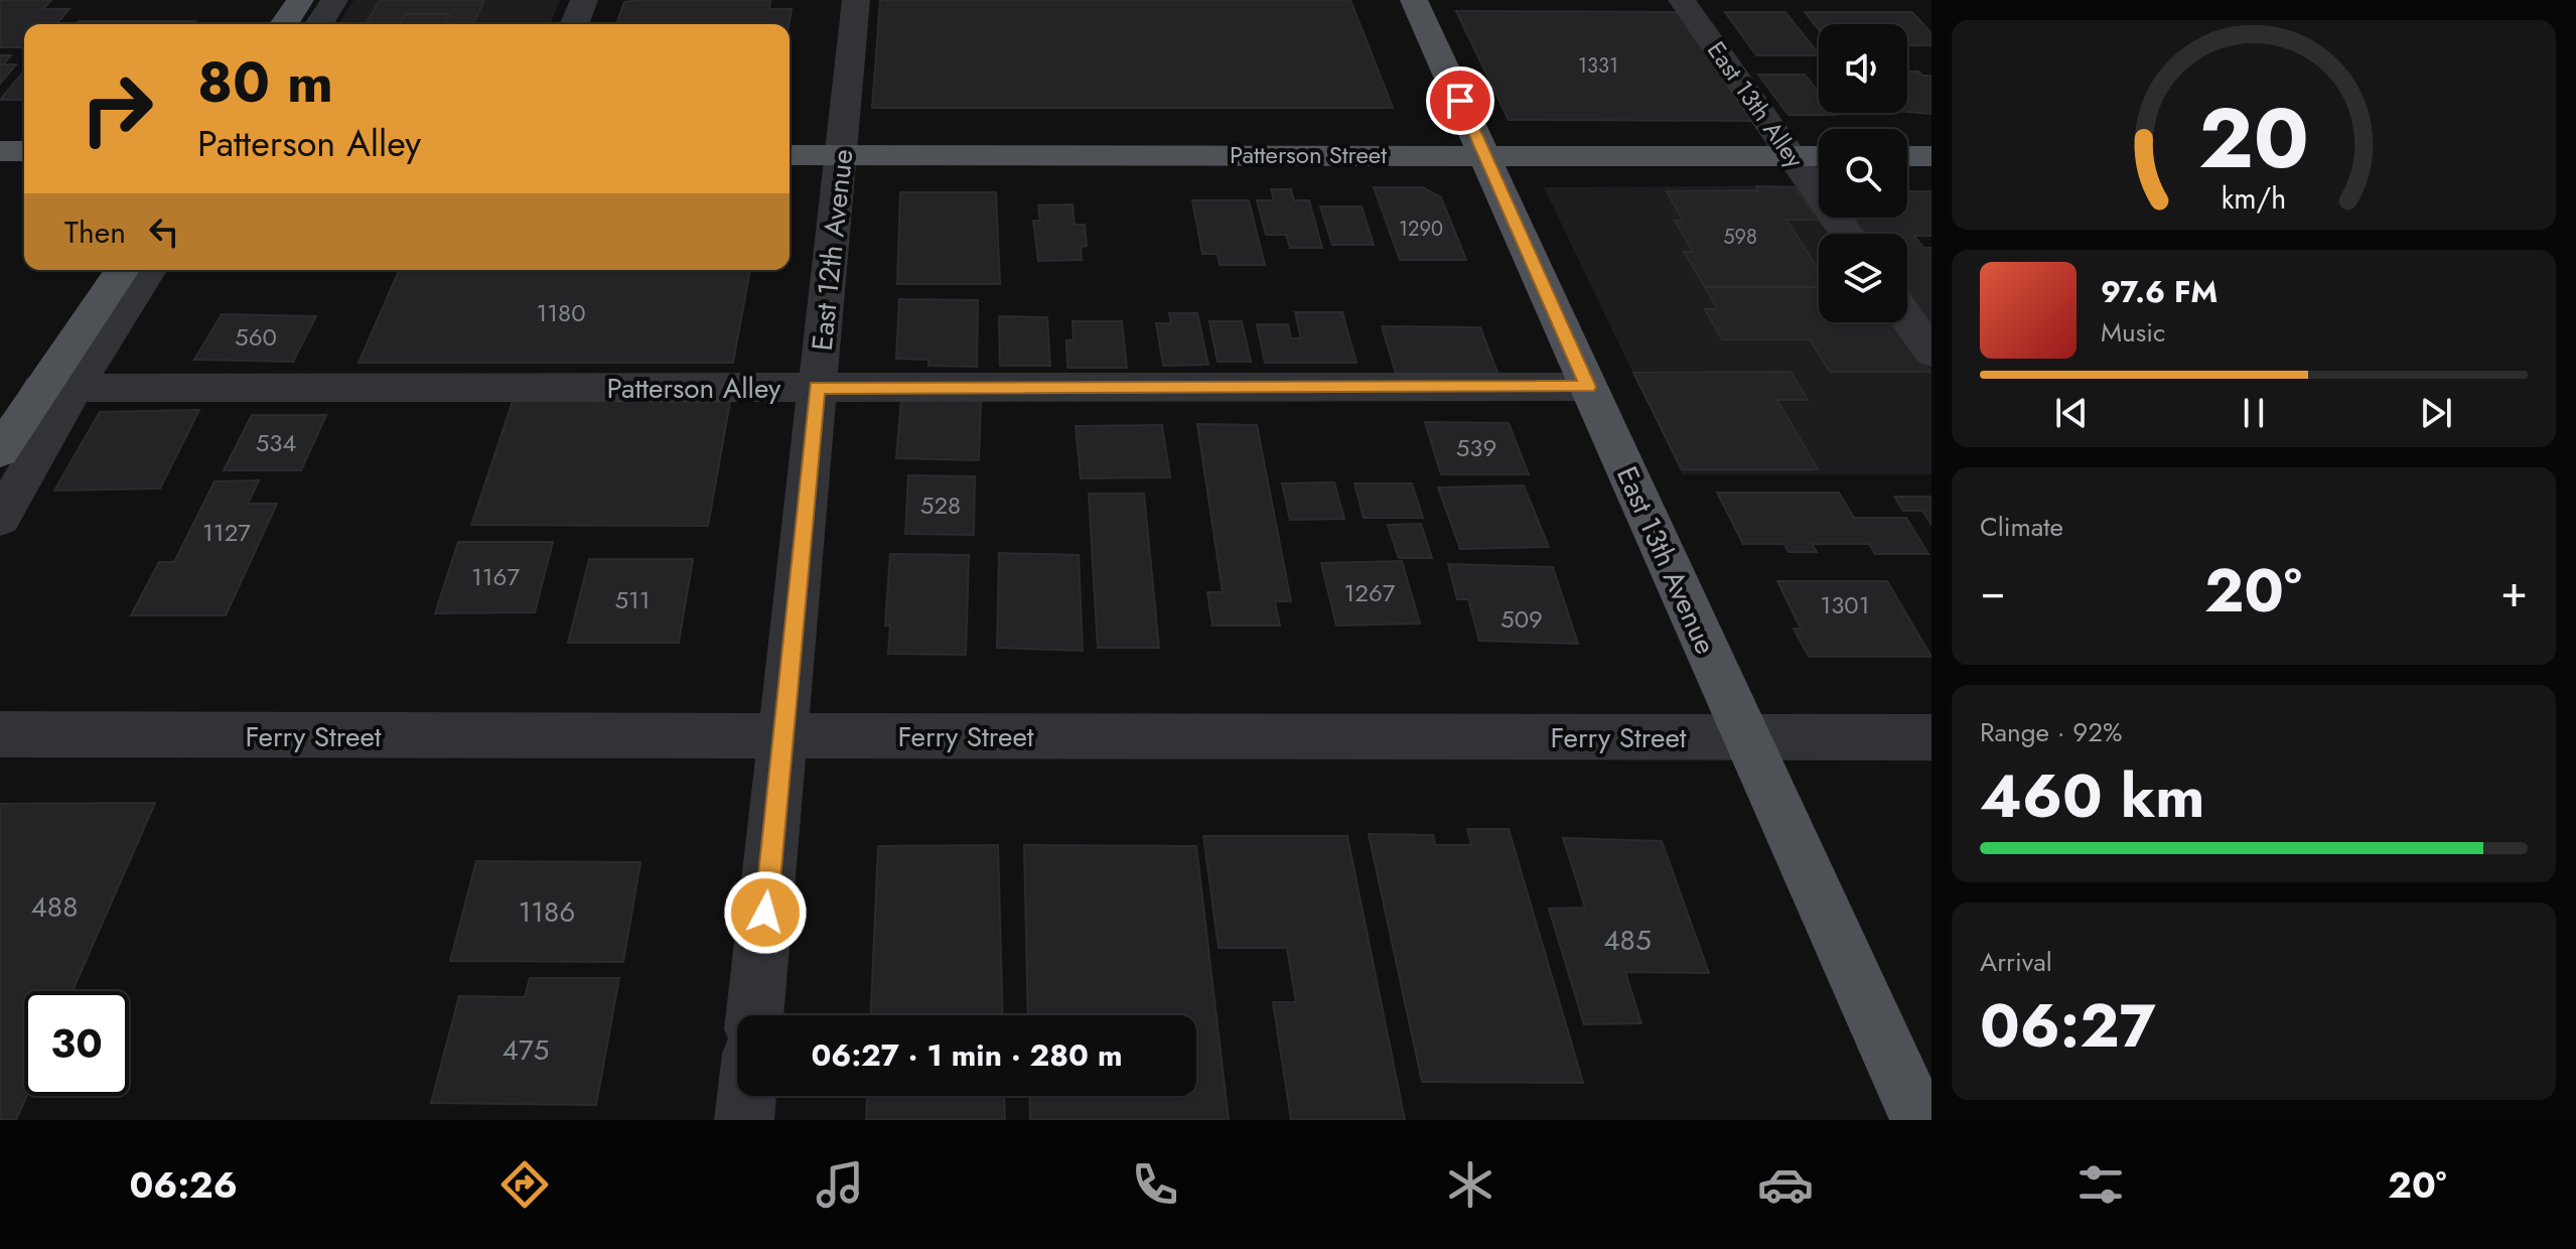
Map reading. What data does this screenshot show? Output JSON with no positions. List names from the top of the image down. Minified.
{"streets":{"main road":["Patterson Street","East 13th Avenue"],"street":["East 13th Alley","East 12th Avenue","Patterson Alley","Ferry Street"]},"crossings":[["East 13th Alley","Patterson Street"],["Patterson Street","East 12th Avenue"],["Patterson Street","East 13th Avenue"],["East 12th Avenue","Patterson Alley"],["East 12th Avenue","Ferry Street"],["Patterson Alley","East 13th Avenue"],["East 13th Avenue","Ferry Street"]],"house_numbers":["1331","1290","598","1180","560","534","539","528","1127","1167","1267","511","1301","509","488","1186","485","475"],"page":{"turn":["80 m","Patterson Alley"],"then":"Then","song":["97.6 FM","Music"],"tile":["Climate",["Range · 92%","460 km"],["Arrival","06:27"]],"heat":["−","20°","+"],"limit":"30","trip":"06:27 · 1 min · 280 m","tabs":["06:26","20°"],"gauge":["20","km/h"]}}
